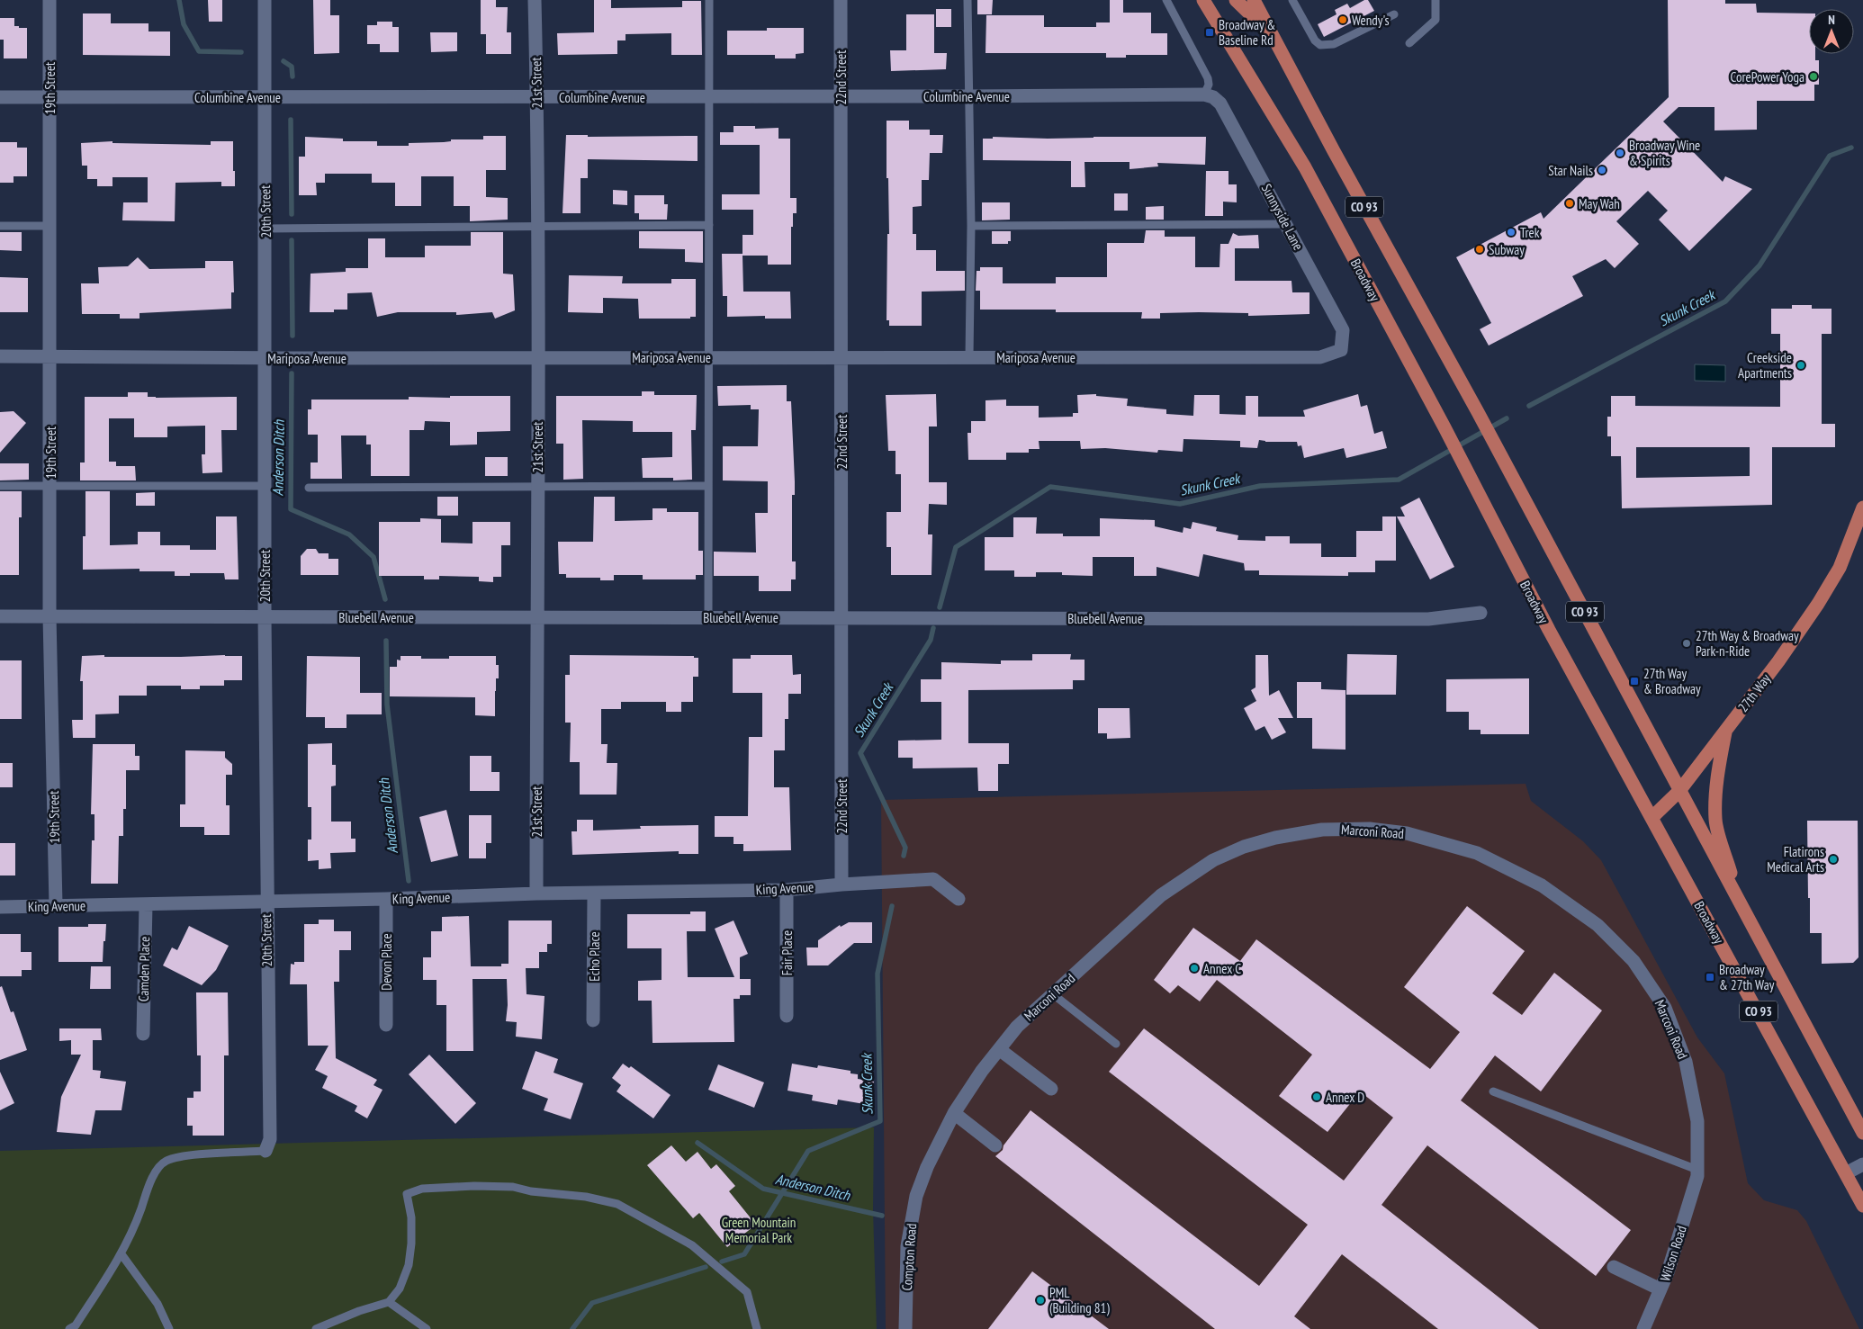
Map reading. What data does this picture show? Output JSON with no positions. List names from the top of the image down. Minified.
{"streets":{"main road":["CO 93","Broadway","27th Way"],"street":["22nd Street","21st Street","19th Street","Columbine Avenue","20th Street","Sunnyside Lane","Mariposa Avenue","Bluebell Avenue","Marconi Road","King Avenue","Fair Place","Echo Place","Devon Place","Camden Place","Wilson Road","Compton Road"]},"crossings":[["22nd Street","Columbine Avenue"],["22nd Street","Mariposa Avenue"],["22nd Street","Bluebell Avenue"],["22nd Street","King Avenue"],["21st Street","Columbine Avenue"],["21st Street","Mariposa Avenue"],["21st Street","Bluebell Avenue"],["21st Street","King Avenue"],["19th Street","Columbine Avenue"],["19th Street","Mariposa Avenue"],["19th Street","Bluebell Avenue"],["19th Street","King Avenue"],["Columbine Avenue","20th Street"],["Columbine Avenue","Sunnyside Lane"],["CO 93","27th Way"],["20th Street","Mariposa Avenue"],["20th Street","Bluebell Avenue"],["20th Street","King Avenue"],["Sunnyside Lane","Mariposa Avenue"],["Broadway","27th Way"],["Marconi Road","Wilson Road"],["Marconi Road","Compton Road"],["King Avenue","Fair Place"],["King Avenue","Echo Place"],["King Avenue","Devon Place"],["King Avenue","Camden Place"]],"water":["Skunk Creek","Anderson Ditch"],"parks":["Green Mountain Memorial Park"],"places":{"other":["Wendy's","CorePower Yoga","Broadway Wine & Spirits","Star Nails","May Wah","Trek","Subway","Creekside Apartments","27th Way & Broadway Park-n-Ride","Flatirons Medical Arts","Annex C","Annex D","PML (Building 81)"],"transit":["Broadway & Baseline Rd","27th Way & Broadway","Broadway & 27th Way"]},"north":"top"}
